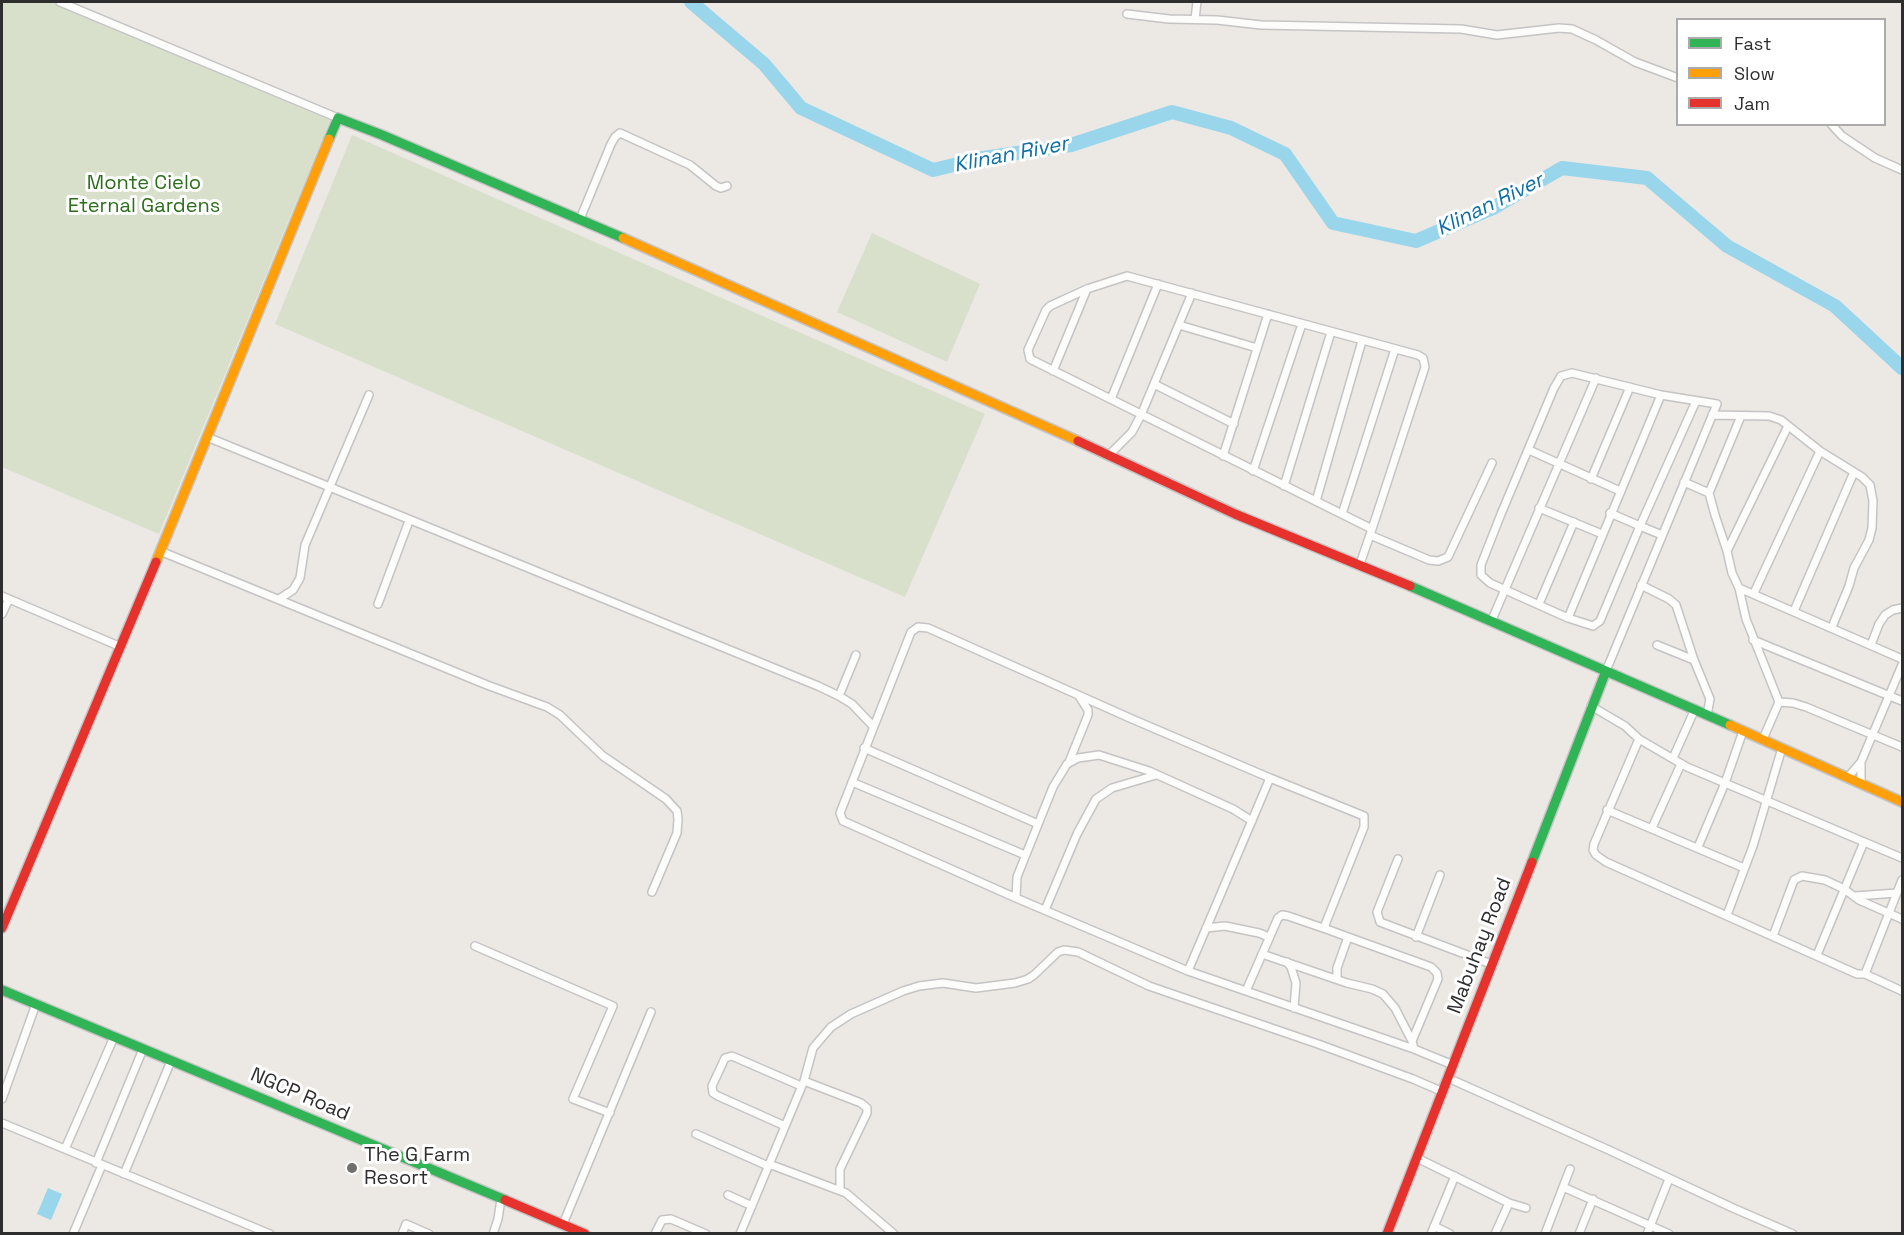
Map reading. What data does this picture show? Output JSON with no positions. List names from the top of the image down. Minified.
{"streets":{"street":["Mabuhay Road","NGCP Road"]},"water":["Klinan River"],"parks":["Monte Cielo Eternal Gardens"],"places":["The G Farm Resort"],"legend":["Fast","Slow","Jam"]}
